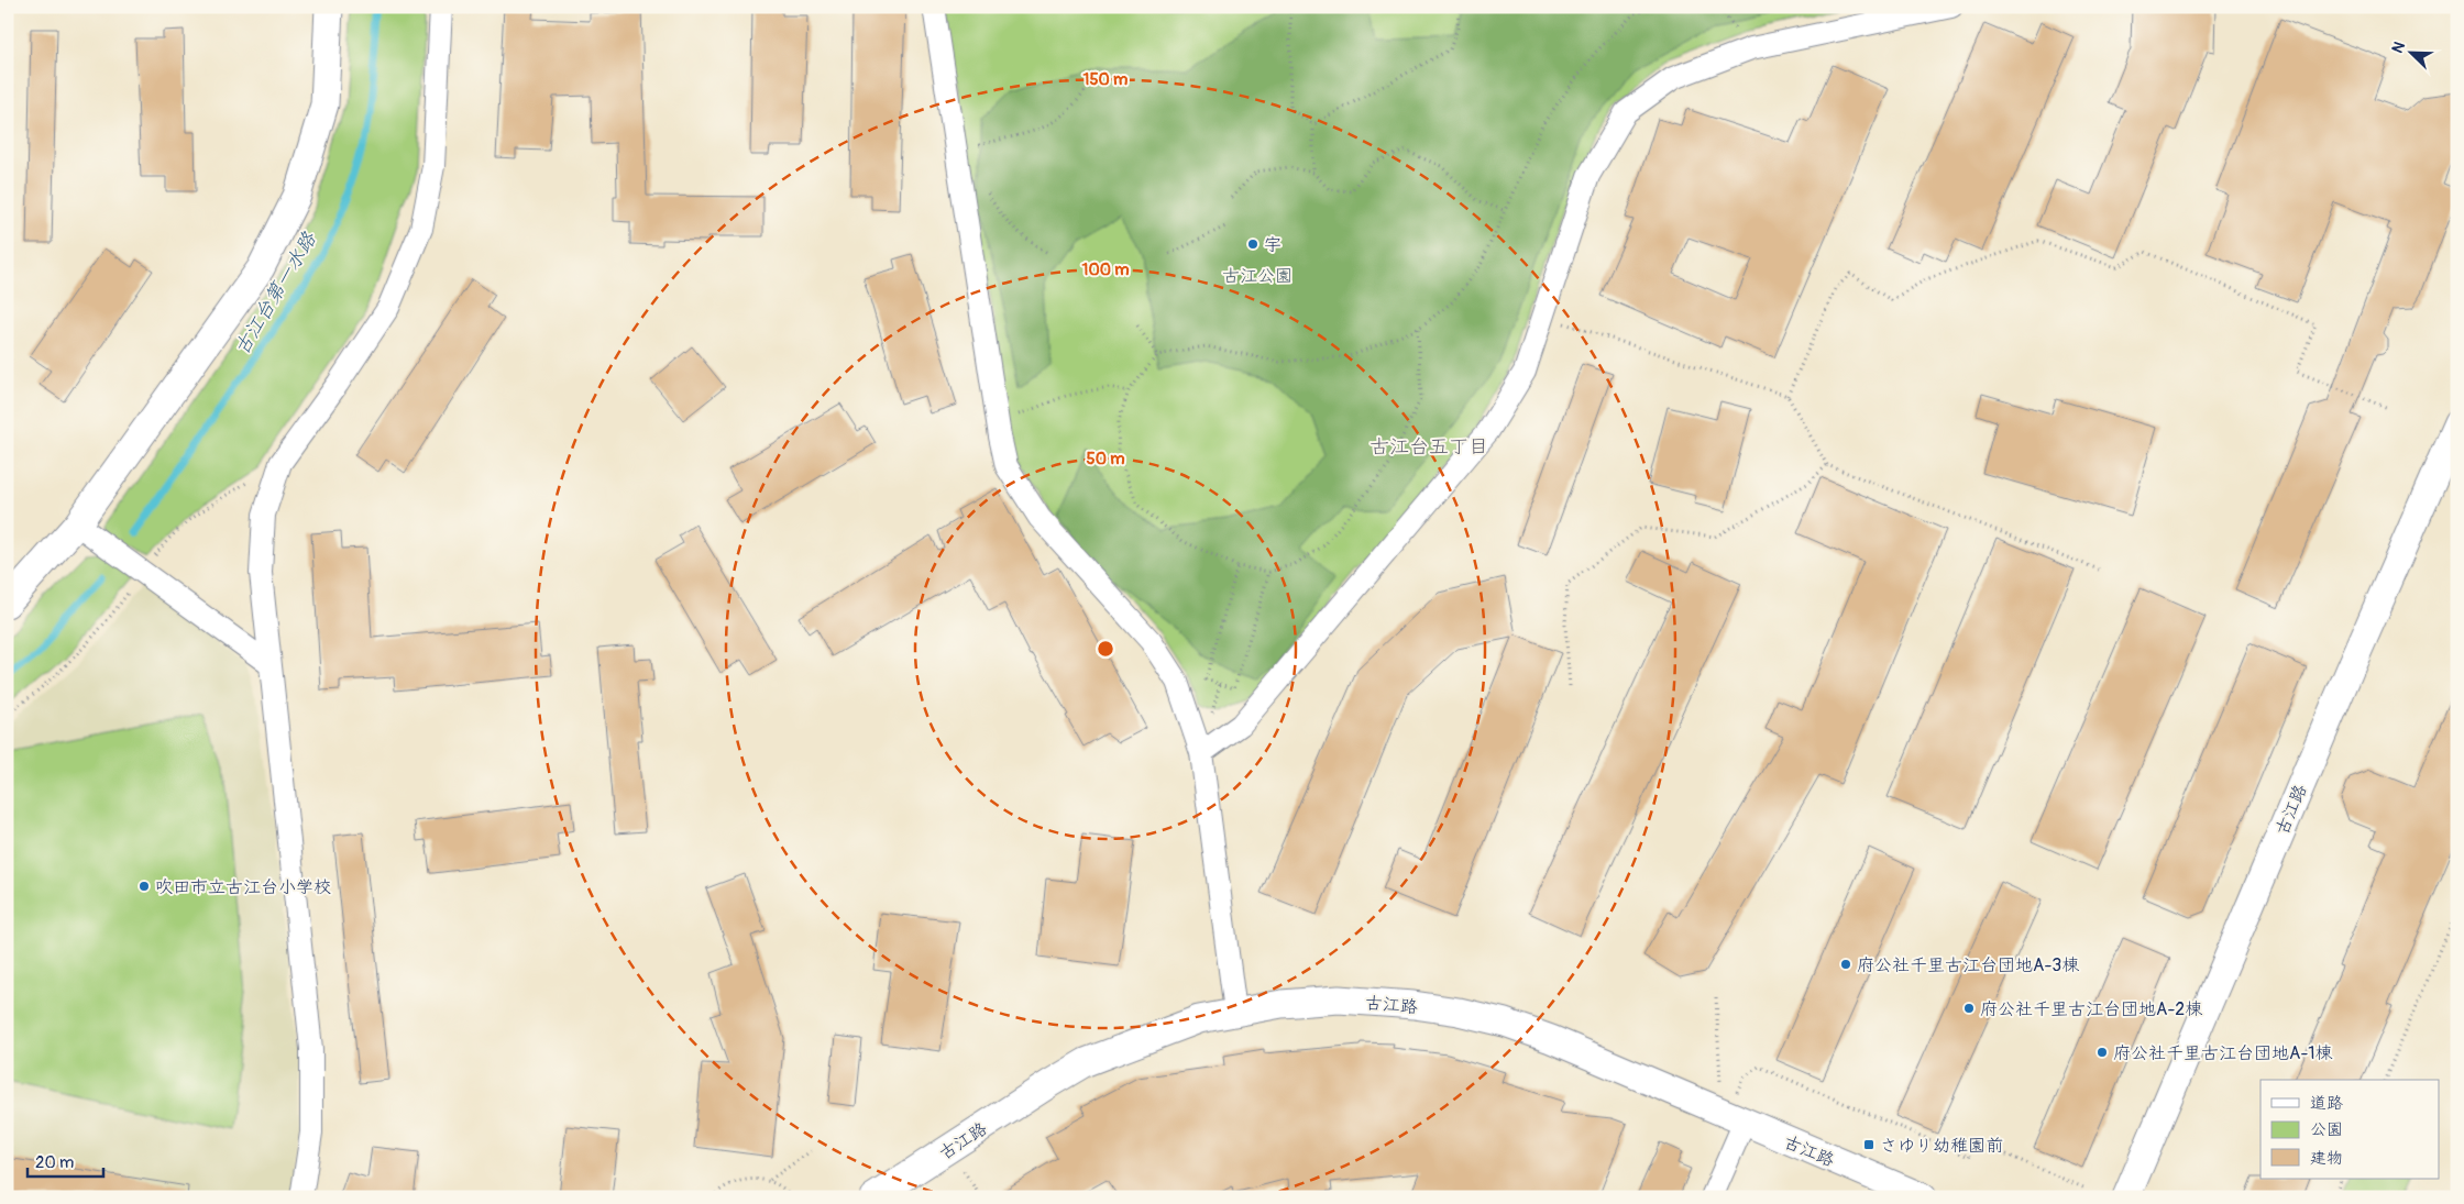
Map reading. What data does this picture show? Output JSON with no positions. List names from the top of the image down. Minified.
{"streets":{"street":["古江路"]},"districts":["古江台五丁目"],"water":["古江台第一水路"],"parks":["古江公園"],"places":{"other":["宇","吹田市立古江台小学校","府公社千里古江台団地A-3棟","府公社千里古江台団地A-2棟","府公社千里古江台団地A-1棟"],"transit":["さゆり幼稚園前"]},"legend":["道路","公園","建物"],"scale_bar":"20 m","north":"top left","rings":["150 m","100 m","50 m"]}
